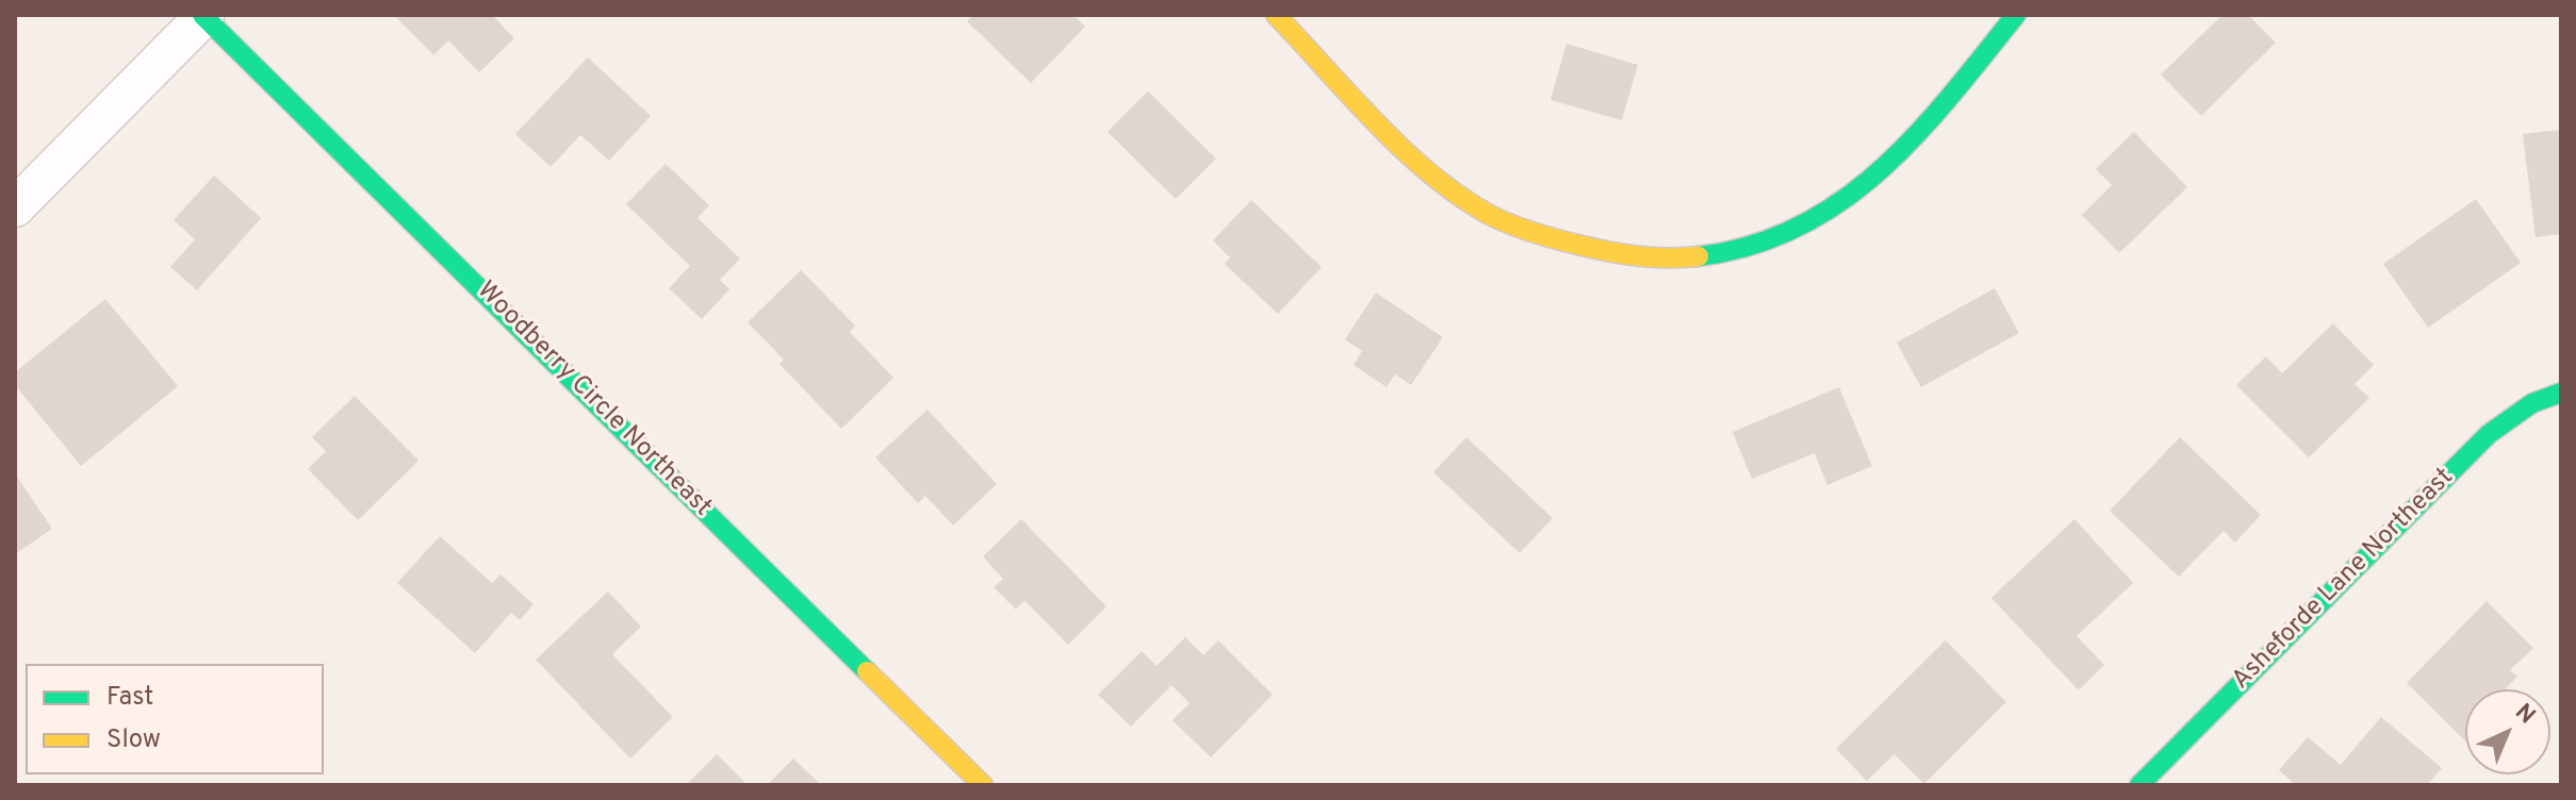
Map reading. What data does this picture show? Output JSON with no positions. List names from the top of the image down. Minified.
{"streets":{"street":["Woodberry Circle Northeast","Asheforde Lane Northeast"]},"legend":["Fast","Slow"],"north":"top right"}
